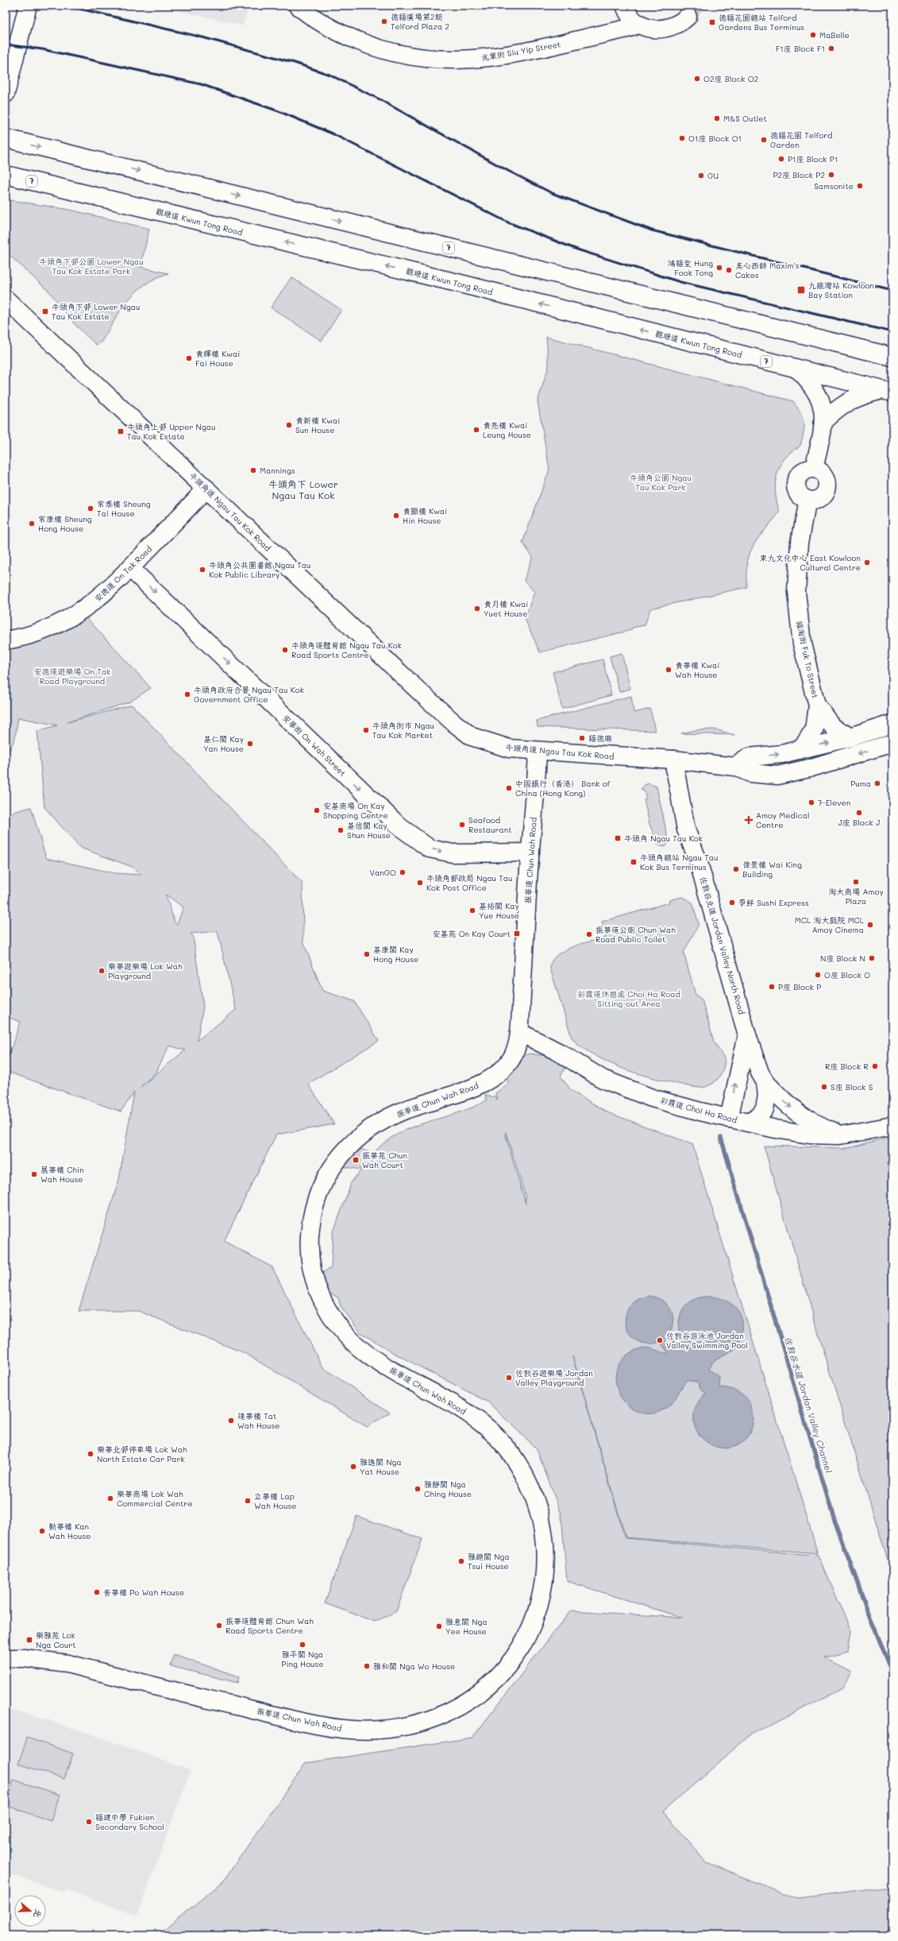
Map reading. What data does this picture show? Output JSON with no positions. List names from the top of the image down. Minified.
{"streets":{"main road":["兆業街 Siu Yip Street","7","觀塘道 Kwun Tong Road","牛頭角道 Ngau Tau Kok Road","安德道 On Tak Road","福淘街 Fuk To Street","安華街 On Wah Street","振華道 Chun Wah Road","佐敦谷北道 Jordan Valley North Road","彩霞道 Choi Ha Road"]},"crossings":[["牛頭角道 Ngau Tau Kok Road","安德道 On Tak Road"],["牛頭角道 Ngau Tau Kok Road","振華道 Chun Wah Road"],["牛頭角道 Ngau Tau Kok Road","佐敦谷北道 Jordan Valley North Road"],["安德道 On Tak Road","安華街 On Wah Street"],["安華街 On Wah Street","振華道 Chun Wah Road"],["振華道 Chun Wah Road","彩霞道 Choi Ha Road"],["佐敦谷北道 Jordan Valley North Road","彩霞道 Choi Ha Road"]],"one_way":["安華街 On Wah Street"],"districts":["牛頭角下 Lower Ngau Tau Kok"],"water":["佐敦谷水道 Jordan Valley Channel"],"parks":["牛頭角下邨公園 Lower Ngau Tau Kok Estate Park","牛頭角公園 Ngau Tau Kok Park","安德道遊樂場 On Tak Road Playground","彩霞道休憩處 Choi Ha Road Sitting-out Area"],"places":{"other":["德福廣場第2期 Telford Plaza 2","MaBelle","F1座 Block F1","O2座 Block O2","M&S Outlet","O1座 Block O1","德福花園 Telford Garden","P1座 Block P1","P2座 Block P2","GU","Samsonite","鴻福堂 Hung Fook Tong","美心西餅 Maxim's Cakes","貴輝樓 Kwai Fai House","貴新樓 Kwai Sun House","貴亮樓 Kwai Leung House","Mannings","常泰樓 Sheung Tai House","貴顯樓 Kwai Hin House","常康樓 Sheung Hong House","東九文化中心 East Kowloon Cultural Centre","牛頭角公共圖書館 Ngau Tau Kok Public Library","貴月樓 Kwai Yuet House","牛頭角道體育館 Ngau Tau Kok Road Sports Centre","貴華樓 Kwai Wah House","牛頭角政府合署 Ngau Tau Kok Government Office","牛頭角街市 Ngau Tau Kok Market","福德廟","基仁閣 Kay Yan House","Puma","中國銀行（香港） Bank of China (Hong Kong)","7-Eleven","安基商場 On Kay Shopping Centre","J座 Block J","Seafood Restaurant","基信閣 Kay Shun House","偉景樓 Wai King Building","VanGO","淘大商場 Amoy Plaza","牛頭角郵政局 Ngau Tau Kok Post Office","爭鮮 Sushi Express","基裕閣 Kay Yue House","MCL 淘大戲院 MCL Amoy Cinema","振華道公廁 Chun Wah Road Public Toilet","基康閣 Kay Hong House","N座 Block N","樂華遊樂場 Lok Wah Playground","O座 Block O","P座 Block P","R座 Block R","S座 Block S","展華樓 Chin Wah House","佐敦谷游泳池 Jordan Valley Swimming Pool","佐敦谷遊樂場 Jordan Valley Playground","達華樓 Tat Wah House","樂華北邨停車場 Lok Wah North Estate Car Park","雅逸閣 Nga Yat House","雅靜閣 Nga Ching House","樂華商場 Lok Wah Commercial Centre","立華樓 Lap Wah House","勤華樓 Kan Wah House","雅趣閣 Nga Tsui House","普華樓 Po Wah House","振華道體育館 Chun Wah Road Sports Centre","雅意閣 Nga Yee House","雅平閣 Nga Ping House","雅和閣 Nga Wo House","福建中學 Fukien Secondary School"],"transit":["德福花園總站 Telford Gardens Bus Terminus","九龍灣站 Kowloon Bay Station","牛頭角下邨 Lower Ngau Tau Kok Estate","牛頭角上邨 Upper Ngau Tau Kok Estate","牛頭角 Ngau Tau Kok","牛頭角總站 Ngau Tau Kok Bus Terminus","安基苑 On Kay Court","振華苑 Chun Wah Court","樂雅苑 Lok Nga Court"],"health":["Amoy Medical Centre"]},"north":"right"}
